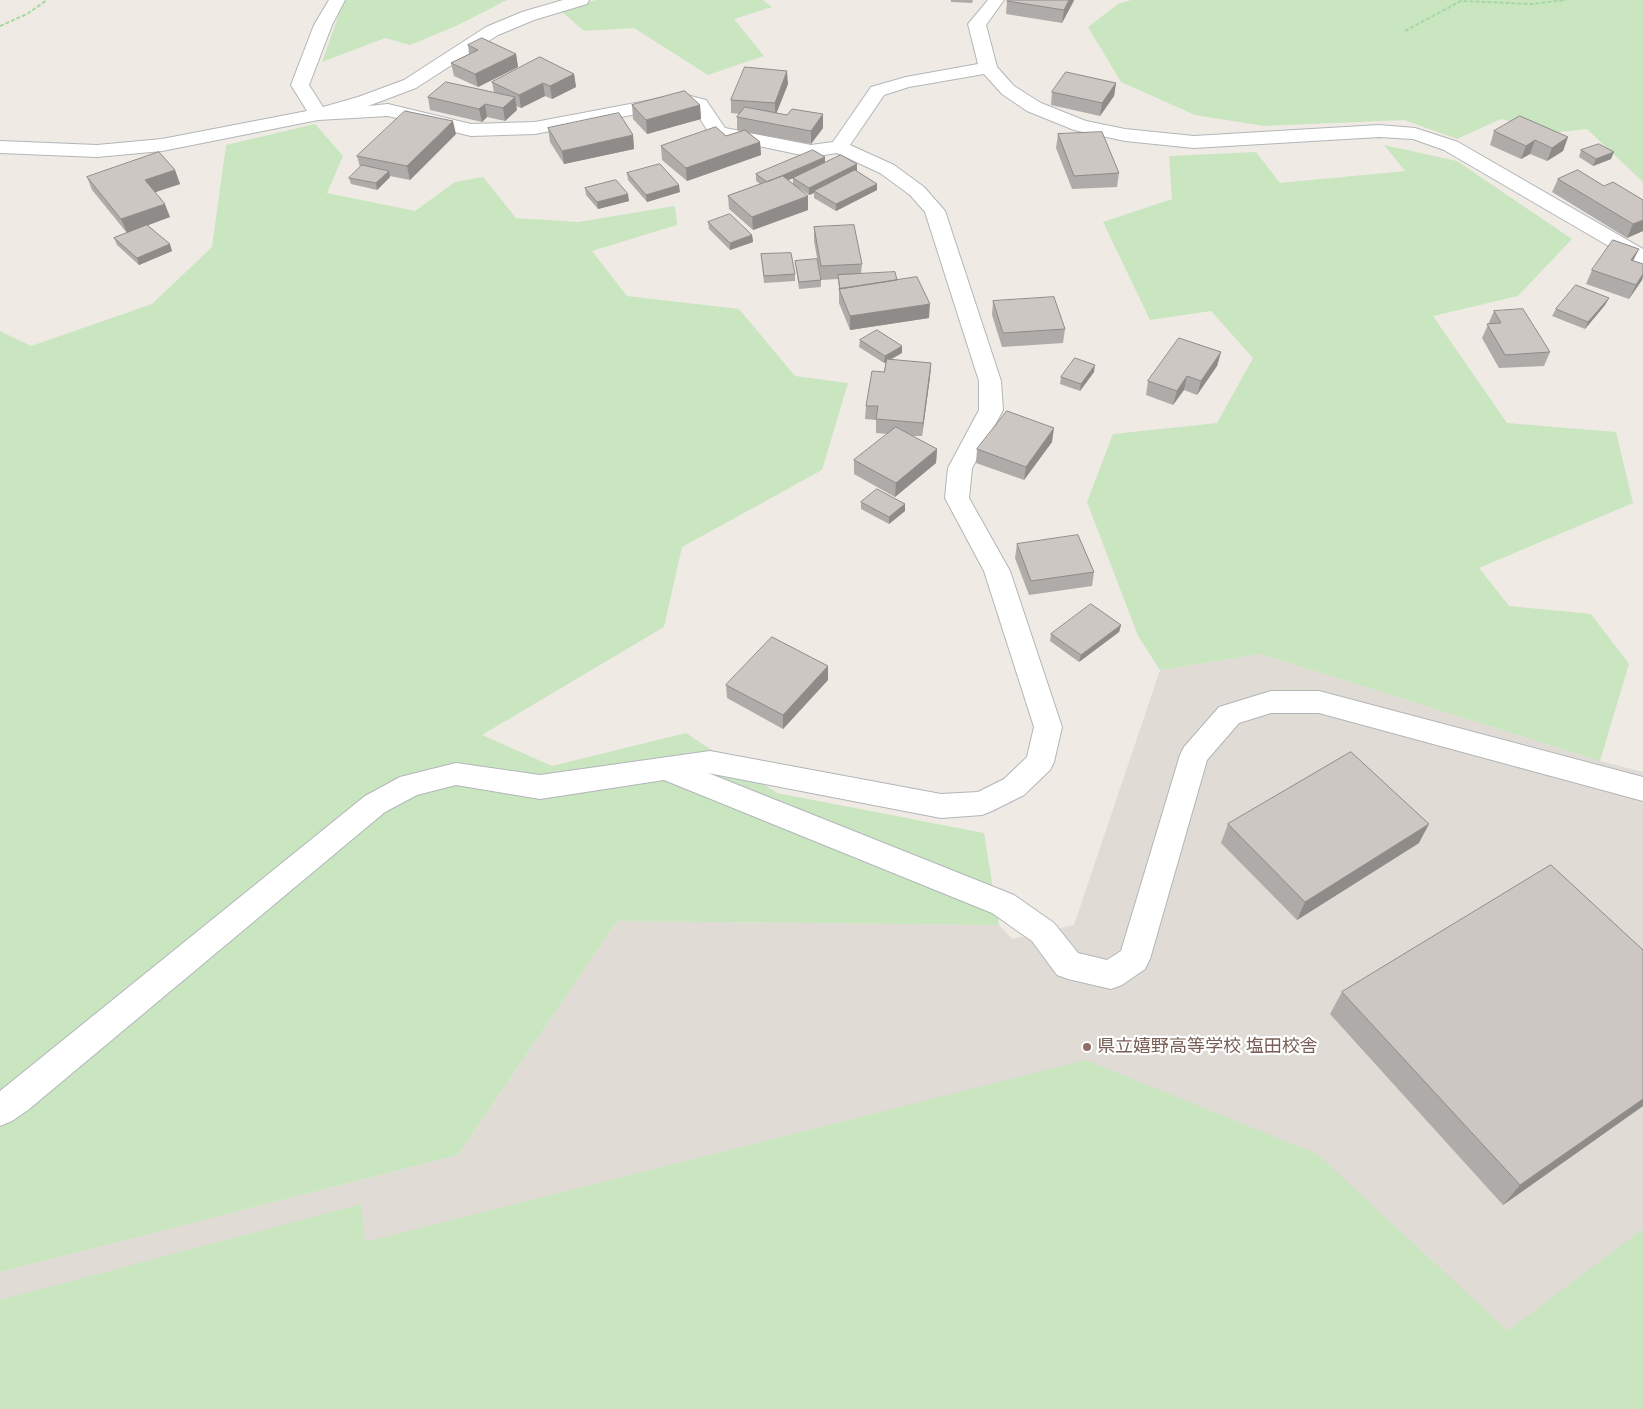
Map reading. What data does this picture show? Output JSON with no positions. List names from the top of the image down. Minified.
{"places":["県立嬉野高等学校 塩田校舎"]}
